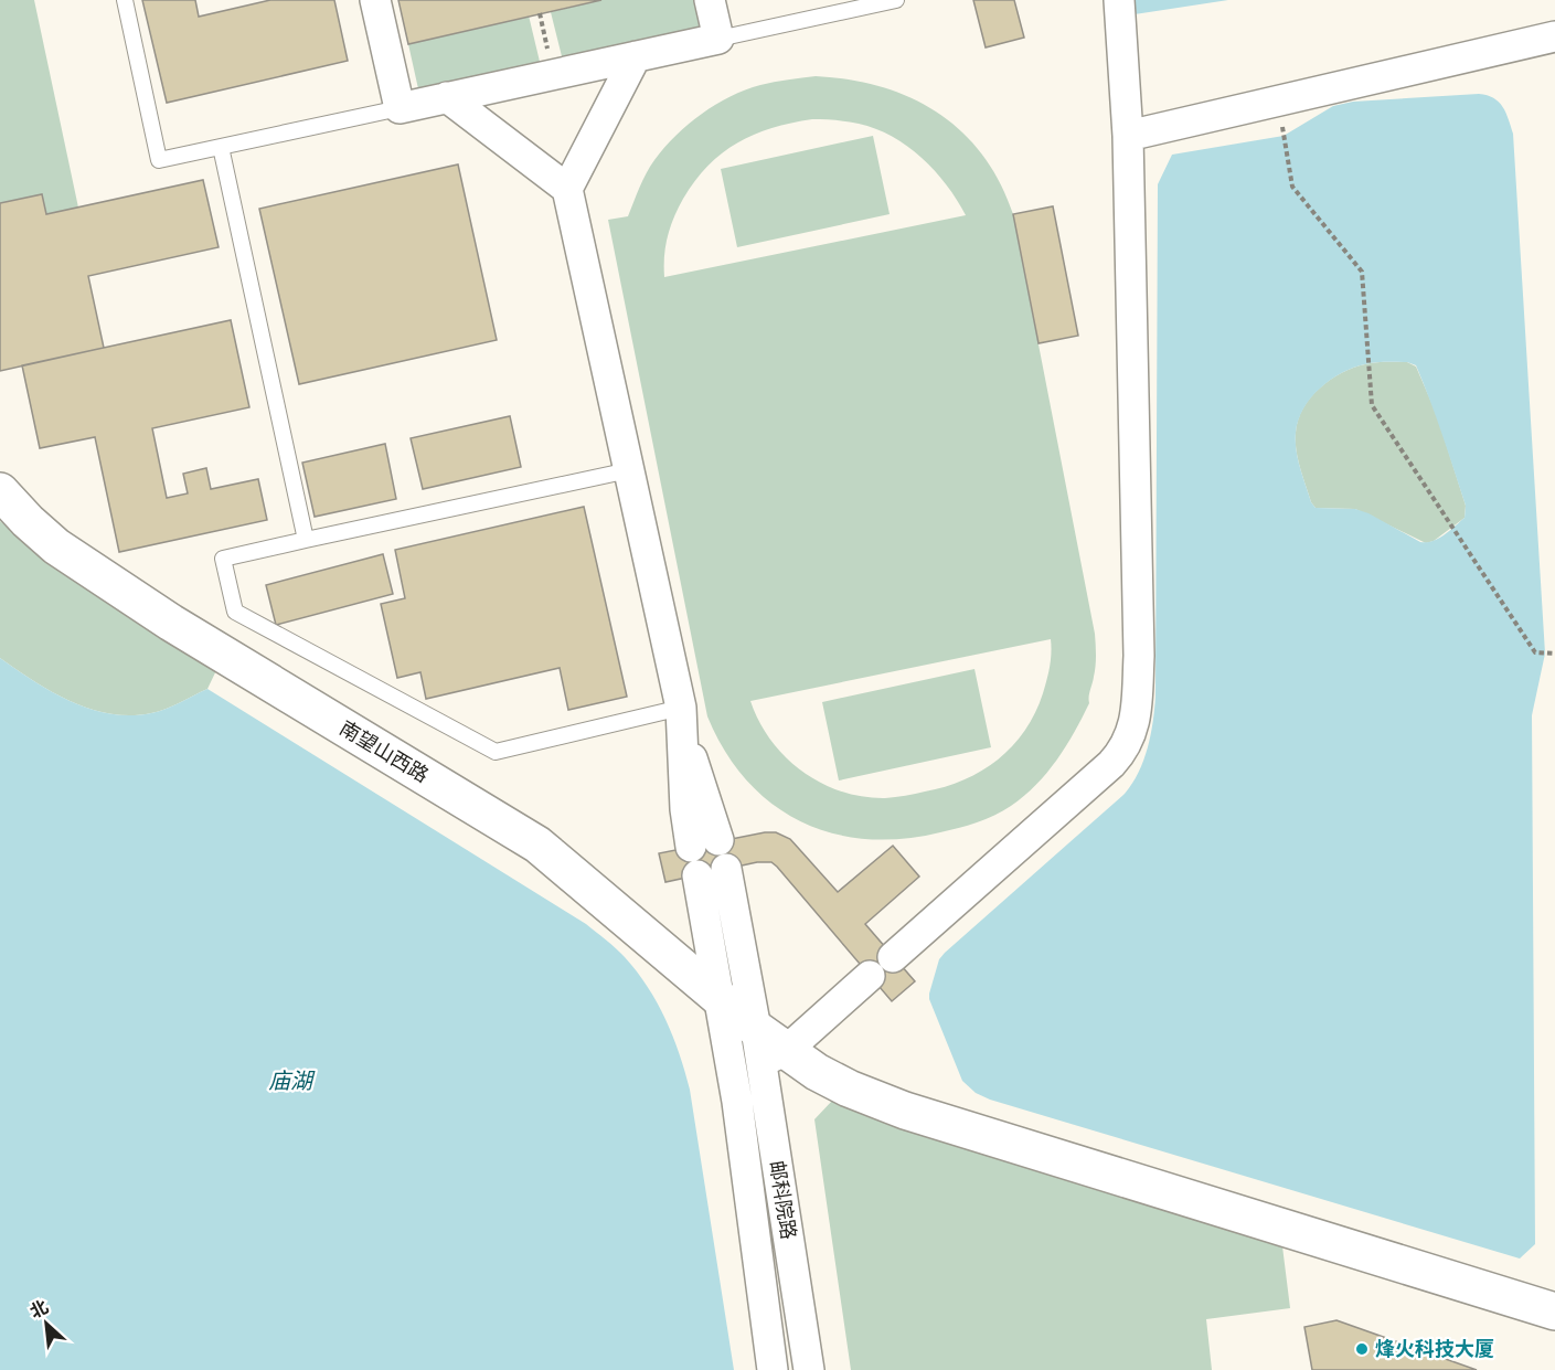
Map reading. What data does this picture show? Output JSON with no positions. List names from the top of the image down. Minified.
{"streets":{"street":["南望山西路","邮科院路"]},"crossings":[["南望山西路","邮科院路"]],"water":["庙湖"],"places":["烽火科技大厦"],"north":"top left"}
